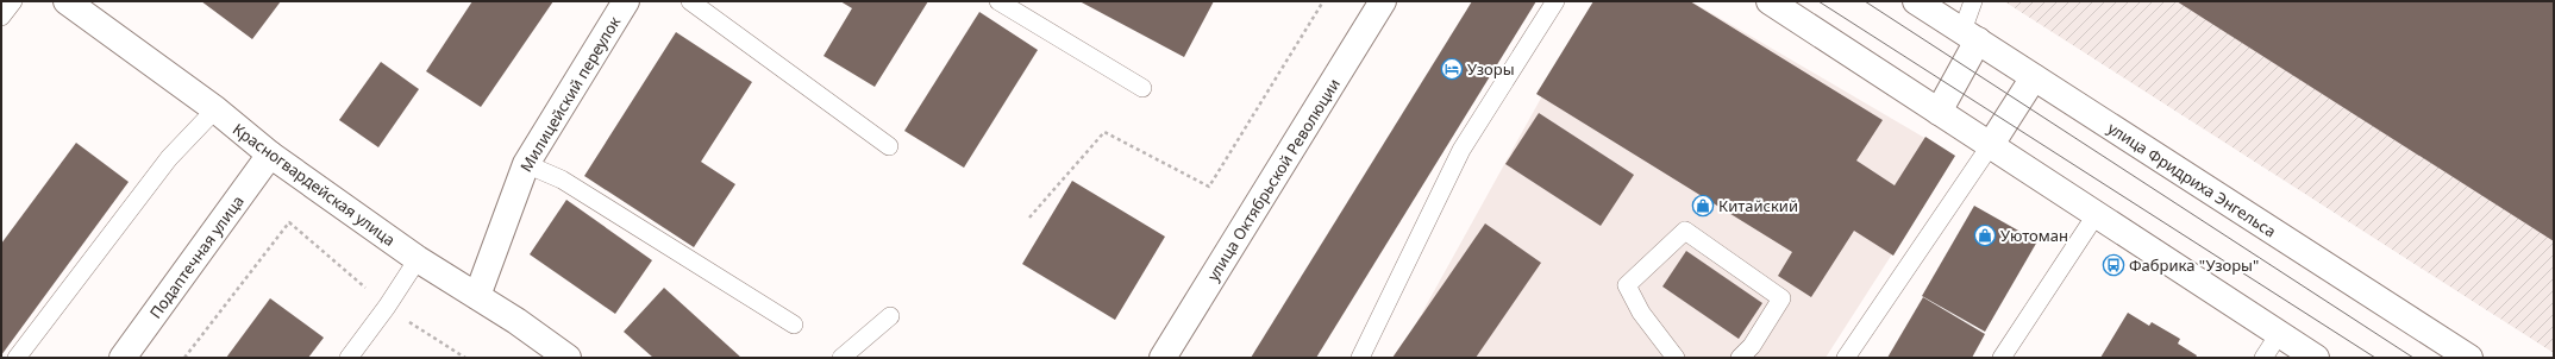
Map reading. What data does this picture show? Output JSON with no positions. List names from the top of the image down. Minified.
{"streets":{"street":["Милицейский переулок","улица Октябрьской Революции","улица Фридриха Энгельса","Красногвардейская улица","Подаптечная улица"]},"crossings":[["Милицейский переулок","Красногвардейская улица"],["Красногвардейская улица","Подаптечная улица"]],"places":{"hotel":["Узоры"],"shop":["Китайский","Уютоман"],"bus stop":["Фабрика \"Узоры\""]}}
